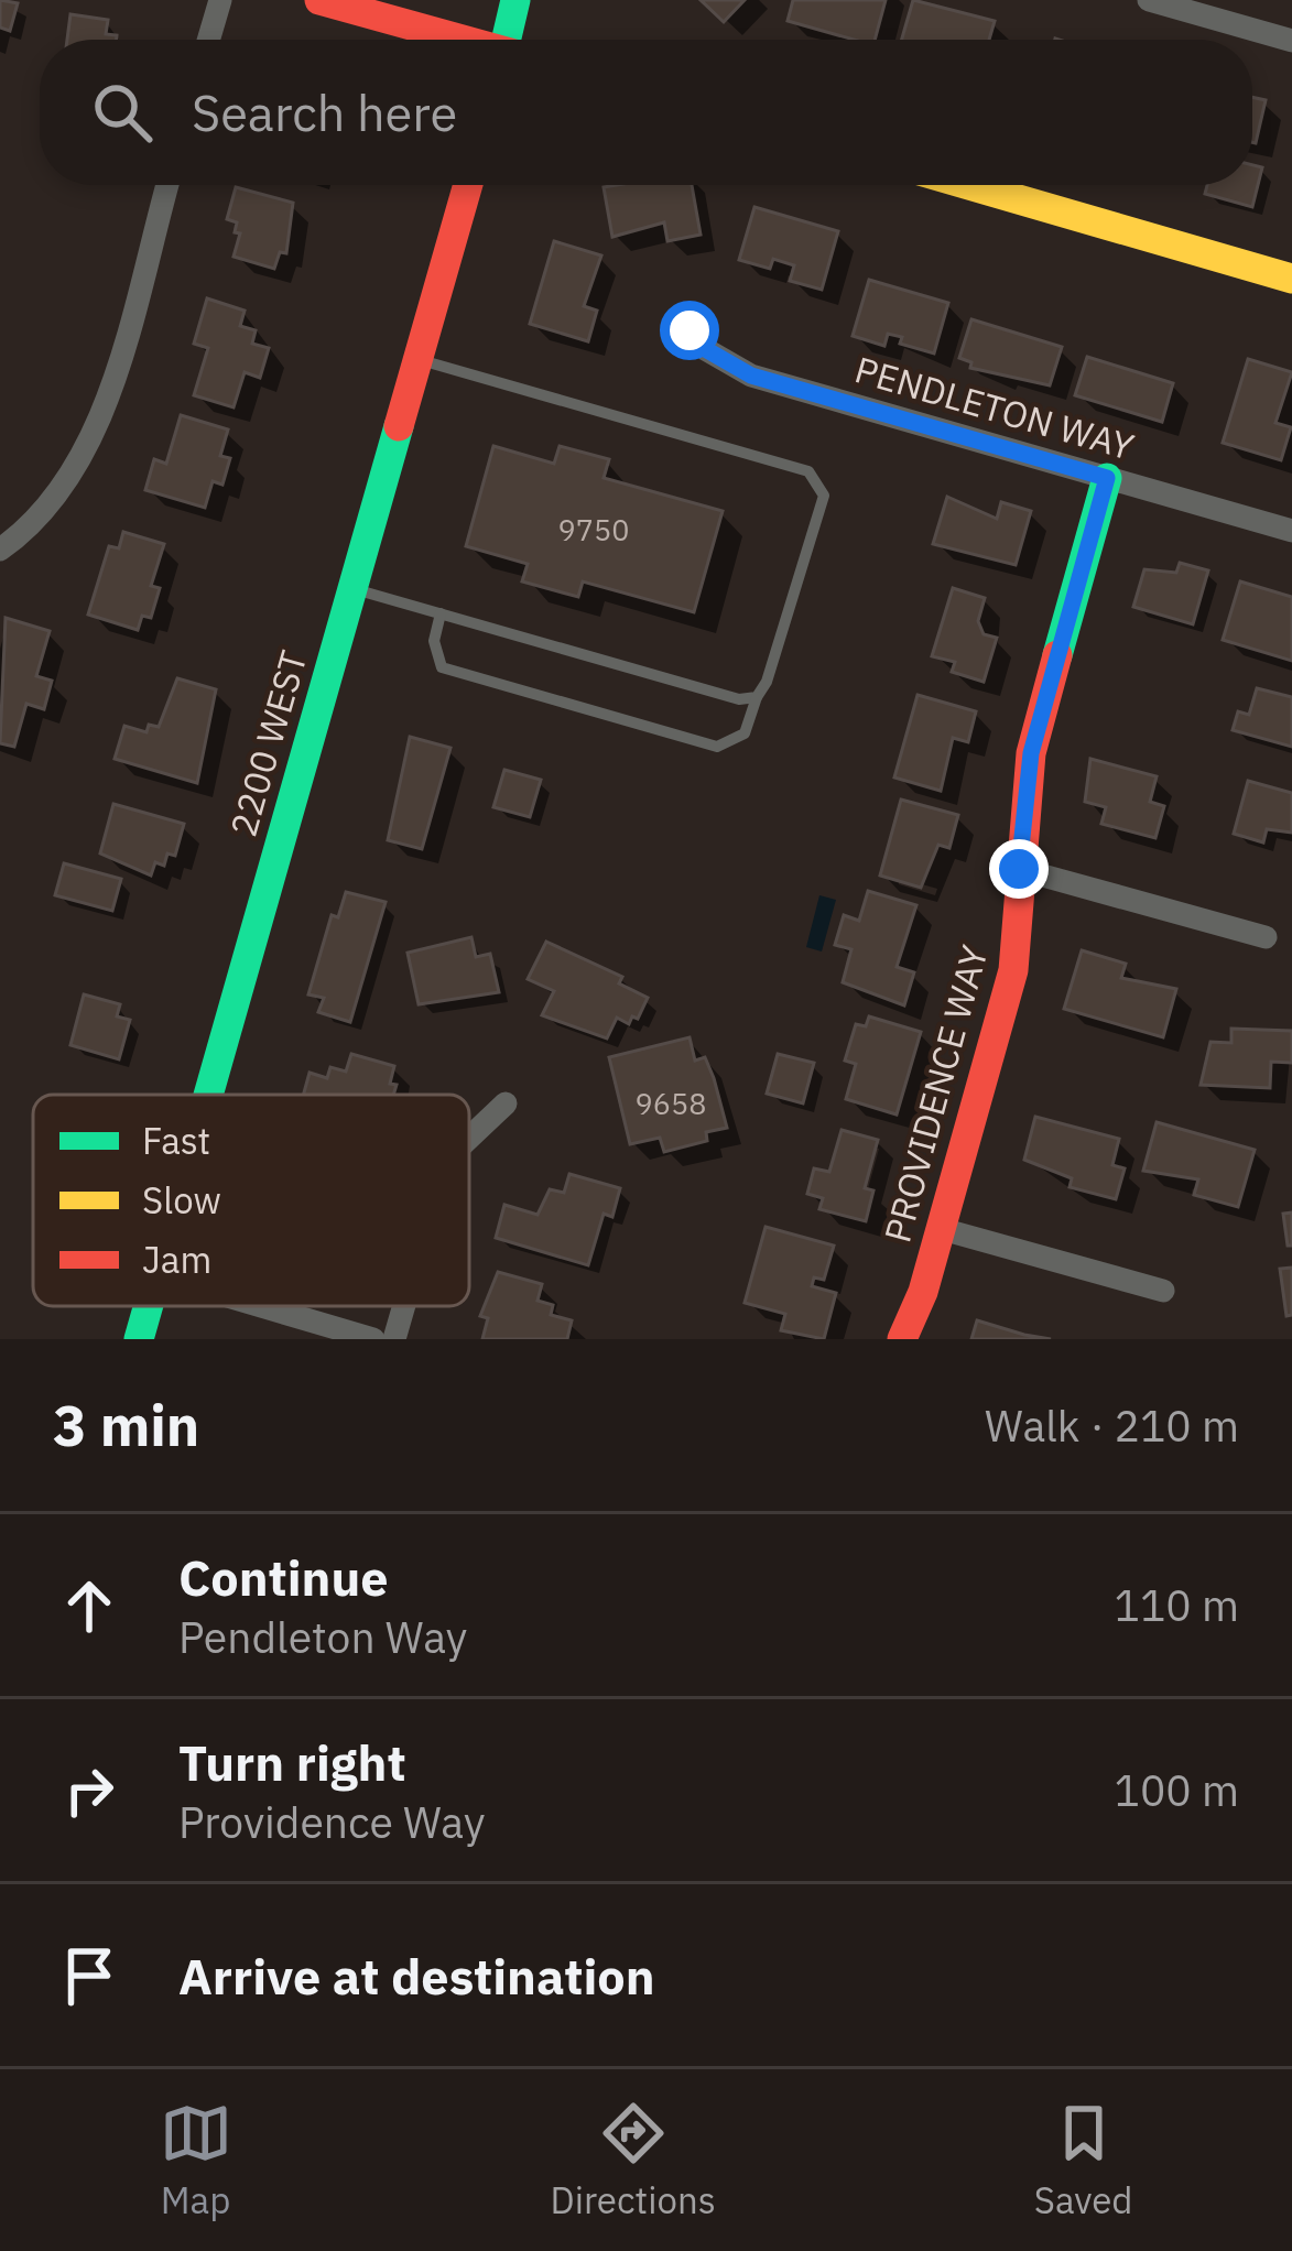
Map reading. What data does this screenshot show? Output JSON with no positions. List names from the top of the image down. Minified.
{"streets":{"street":["PENDLETON WAY","2200 WEST","PROVIDENCE WAY"]},"crossings":[["PENDLETON WAY","PROVIDENCE WAY"]],"house_numbers":["9750","9658"],"legend":["Fast","Slow","Jam"],"page":{"search":"Search here","heading":["3 min","Walk · 210 m"],"list":[["Continue","Pendleton Way","110 m"],["Turn right","Providence Way","100 m"],"Arrive at destination"],"nav":["Map","Directions","Saved"]}}
